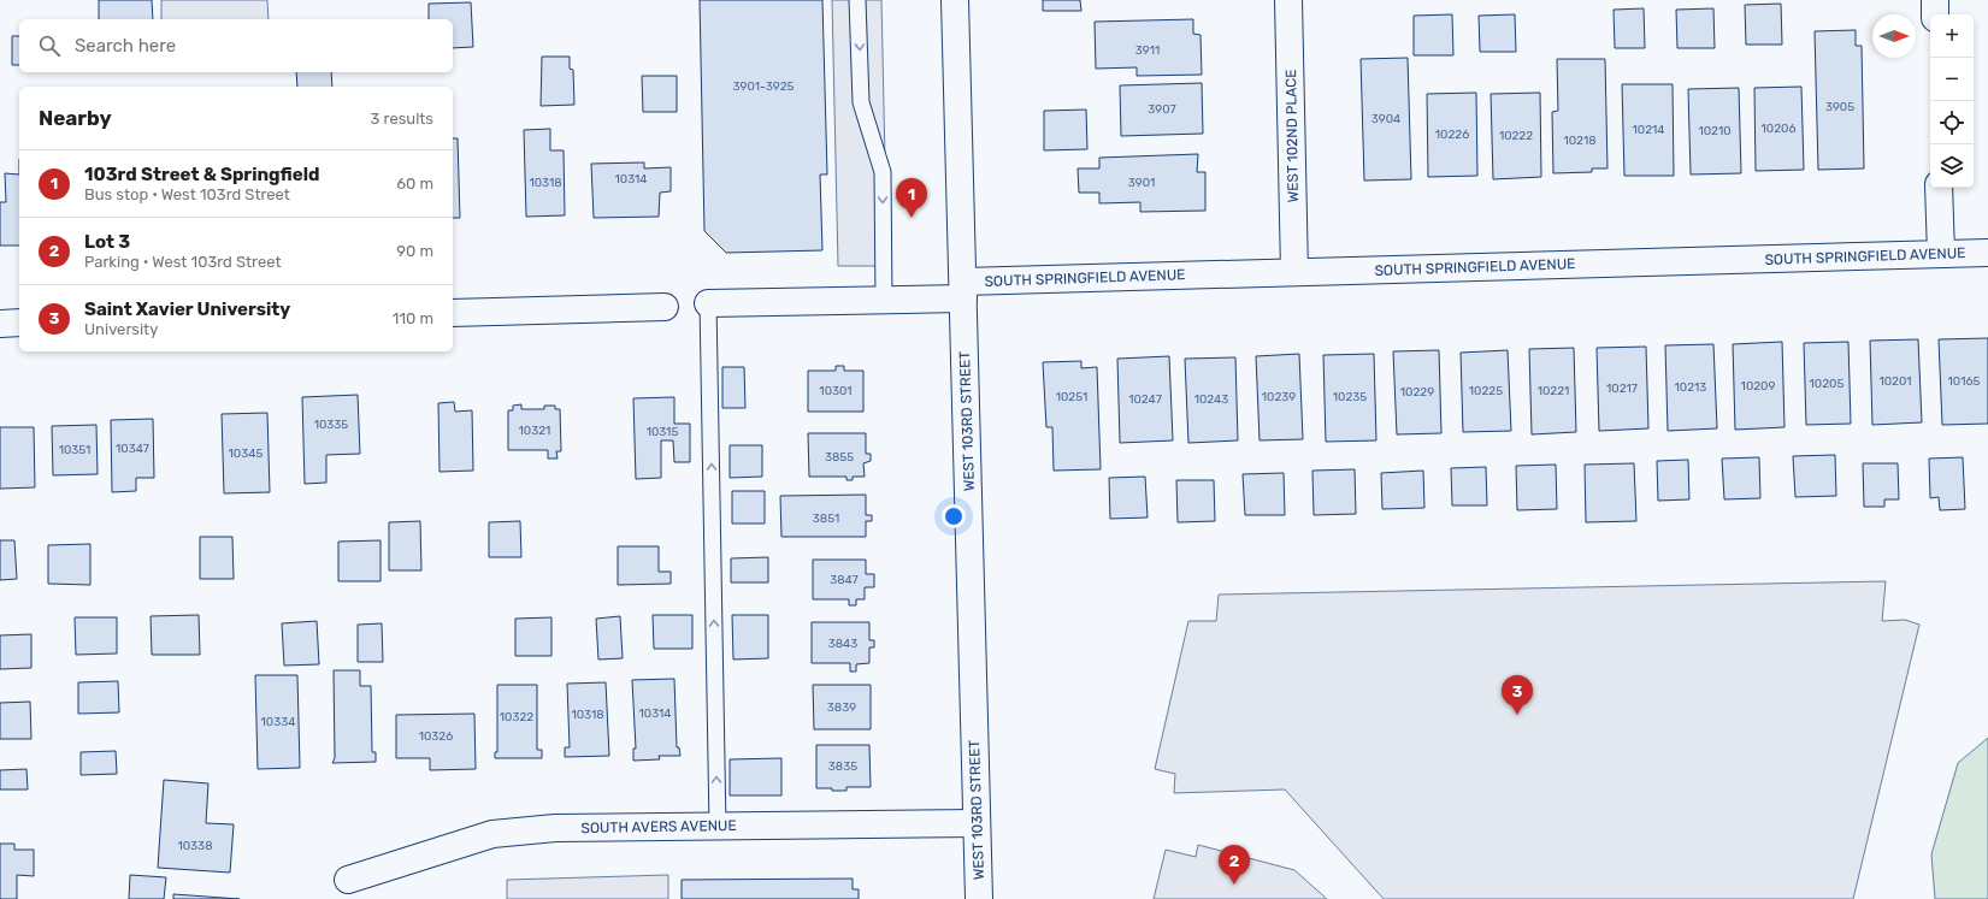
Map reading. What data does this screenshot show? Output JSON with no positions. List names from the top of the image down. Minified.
{"streets":{"street":["WEST 102ND PLACE","SOUTH SPRINGFIELD AVENUE","WEST 103RD STREET","SOUTH AVERS AVENUE"]},"crossings":[["WEST 102ND PLACE","SOUTH SPRINGFIELD AVENUE"],["SOUTH SPRINGFIELD AVENUE","WEST 103RD STREET"],["WEST 103RD STREET","SOUTH AVERS AVENUE"]],"house_numbers":["3911","3901-3925","3905","3907","3904","10206","10214","10210","10226","10222","10218","10314","10318","3901","10201","10165","10205","10209","10213","10217","10301","10225","10221","10229","10251","10239","10235","10247","10243","10335","10321","10315","10347","10351","10345","3855","3851","3847","3843","3839","10314","10318","10322","10334","10326","3835","10338"],"north":"right","page":{"map_buttons":["+","−"],"search":"Search here","heading":["Nearby","3 results"],"list":[{"mark":"1","name":"103rd Street & Springfield","note":"Bus stop · West 103rd Street","value":"60 m"},{"mark":"2","name":"Lot 3","note":"Parking · West 103rd Street","value":"90 m"},{"mark":"3","name":"Saint Xavier University","note":"University","value":"110 m"}],"pins":["1","3","2"]}}
